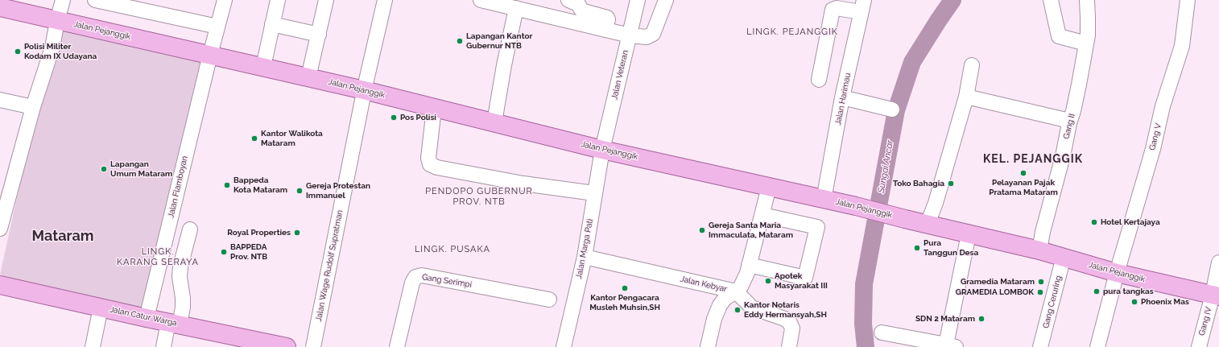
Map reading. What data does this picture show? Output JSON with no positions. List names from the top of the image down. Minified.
{"streets":{"main road":["Jalan Pejanggik","Jalan Catur Warga"],"street":["Jalan Veteran","Jalan Harimau","Gang II","Gang V","Jalan Flamboyan","Jalan Marga Pati","Jalan Wage Rudolf Supratman","Gang Serimpi","Jalan Kebyar","Gang Ceruring","Gang IV"]},"crossings":[["Jalan Pejanggik","Jalan Veteran"],["Jalan Pejanggik","Jalan Harimau"],["Jalan Pejanggik","Gang II"],["Jalan Pejanggik","Gang V"],["Jalan Pejanggik","Jalan Flamboyan"],["Jalan Pejanggik","Jalan Marga Pati"],["Jalan Pejanggik","Jalan Wage Rudolf Supratman"],["Jalan Pejanggik","Gang Ceruring"],["Jalan Pejanggik","Gang IV"],["Jalan Veteran","Jalan Marga Pati"],["Jalan Flamboyan","Jalan Catur Warga"],["Jalan Marga Pati","Jalan Kebyar"]],"districts":["LINGK. PEJANGGIK","KEL. PEJANGGIK","PENDOPO GUBERNUR PROV. NTB","Mataram","LINGK. PUSAKA","LINGK. KARANG SERAYA"],"water":["Sungai Ancar"],"places":["Lapangan Kantor Gubernur NTB","Polisi Militer Kodam IX Udayana","Pos Polisi","Kantor Walikota Mataram","Lapangan Umum Mataram","Pelayanan Pajak Pratama Mataram","Toko Bahagia","Bappeda Kota Mataram","Gereja Protestan Immanuel","Hotel Kertajaya","Gereja Santa Maria Immaculata, Mataram","Royal Properties","Pura Tanggun Desa","BAPPEDA Prov. NTB","Apotek Masyarakat III","Gramedia Mataram","Kantor Pengacara Musleh Muhsin,SH","pura tangkas","GRAMEDIA LOMBOK","Phoenix Mas","Kantor Notaris Eddy Hermansyah,SH","SDN 2 Mataram"]}
